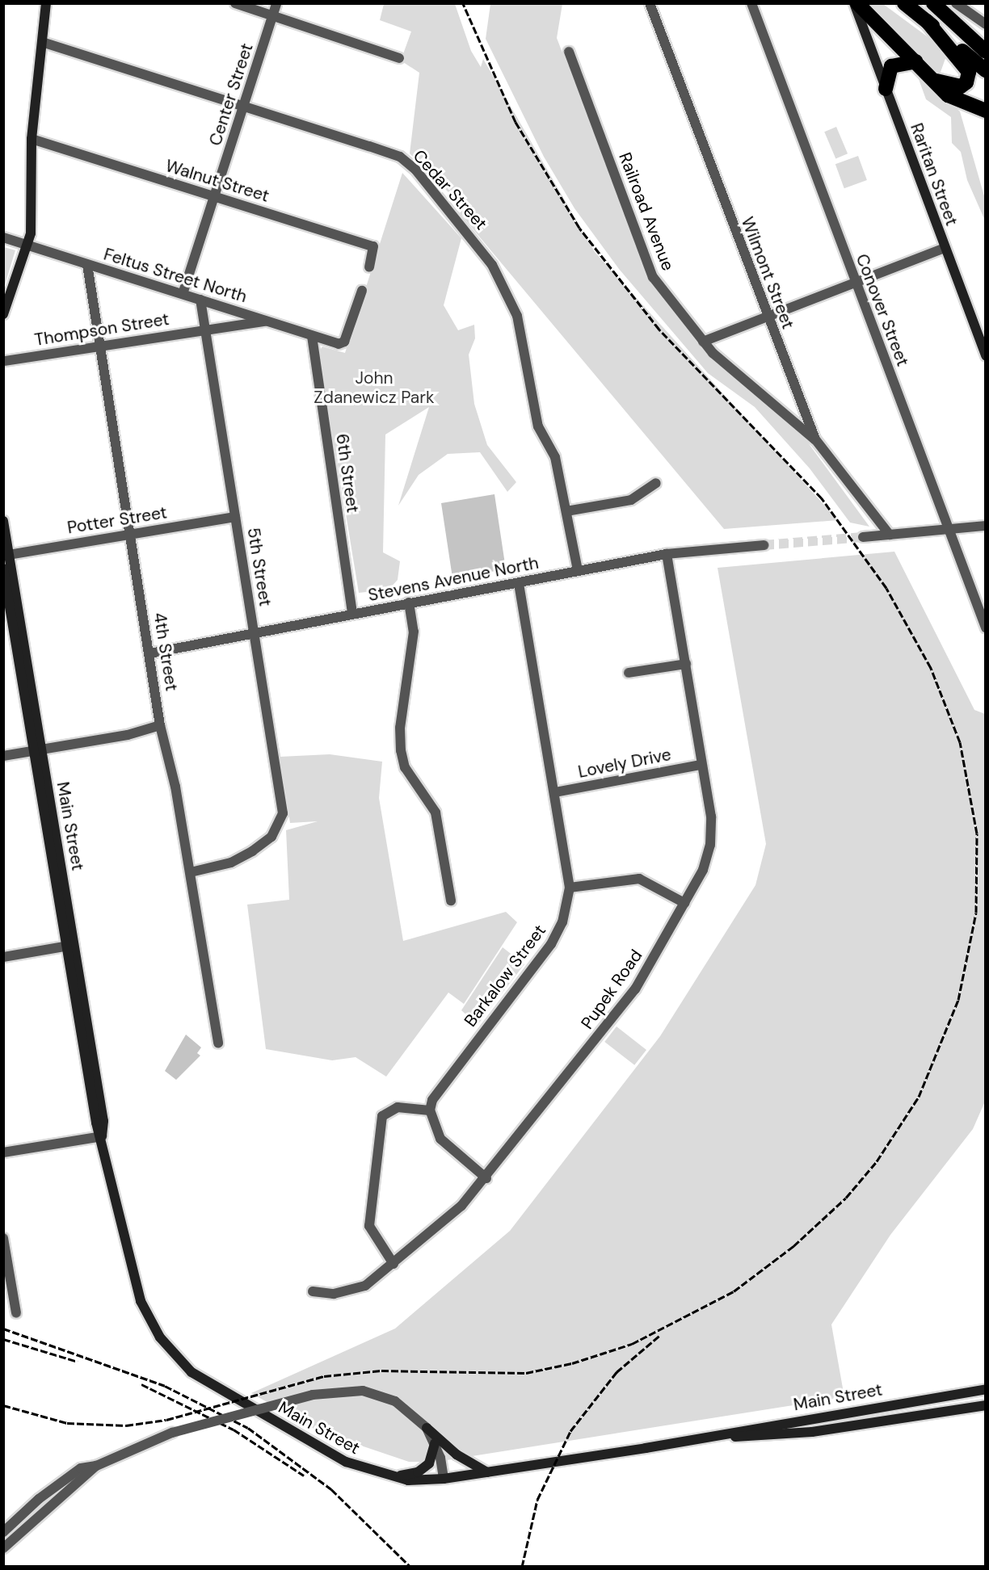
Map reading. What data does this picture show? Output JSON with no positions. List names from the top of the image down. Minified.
{"streets":{"main road":["Raritan Street","Main Street"],"street":["Center Street","Walnut Street","Cedar Street","Railroad Avenue","Wilmont Street","Feltus Street North","Conover Street","Thompson Street","6th Street","Potter Street","5th Street","Stevens Avenue North","4th Street","Lovely Drive","Barkalow Street","Pupek Road"]},"crossings":[["Center Street","Walnut Street"],["Center Street","Cedar Street"],["Center Street","Feltus Street North"],["Cedar Street","Stevens Avenue North"],["Railroad Avenue","Wilmont Street"],["Feltus Street North","Thompson Street"],["Feltus Street North","6th Street"],["Feltus Street North","5th Street"],["Feltus Street North","4th Street"],["Thompson Street","5th Street"],["Thompson Street","4th Street"],["6th Street","Stevens Avenue North"],["Potter Street","5th Street"],["Potter Street","4th Street"],["Potter Street","Main Street"],["5th Street","Stevens Avenue North"],["5th Street","4th Street"],["Stevens Avenue North","4th Street"],["Stevens Avenue North","Barkalow Street"],["Stevens Avenue North","Pupek Road"],["Lovely Drive","Barkalow Street"],["Lovely Drive","Pupek Road"]],"parks":["John Zdanewicz Park"]}
